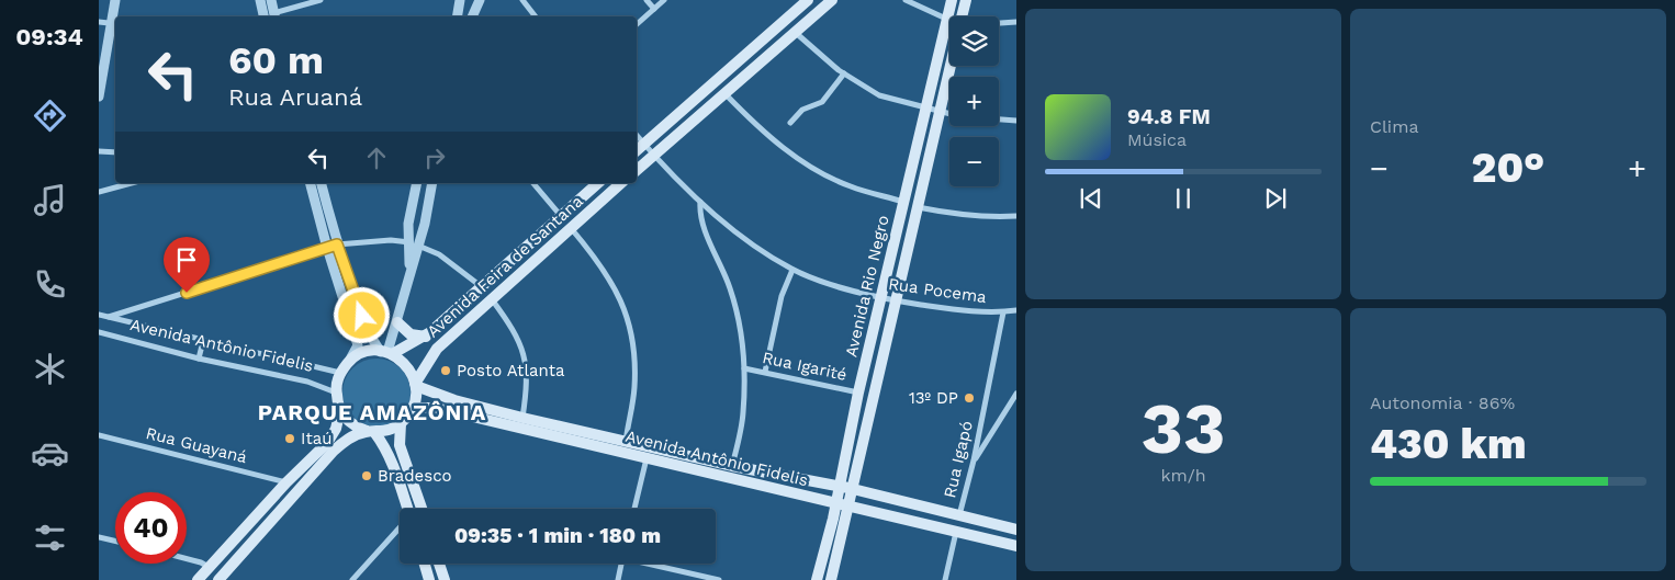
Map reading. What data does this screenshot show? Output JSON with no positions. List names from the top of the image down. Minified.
{"streets":{"main road":["Avenida Feira de Santana","Avenida Rio Negro","Avenida Antônio Fidelis"],"street":["Rua Pocema","Rua Igarité","Rua Guayaná","Rua Igapó"]},"crossings":[["Avenida Feira de Santana","Avenida Antônio Fidelis"],["Avenida Rio Negro","Rua Pocema"],["Avenida Rio Negro","Avenida Antônio Fidelis"],["Avenida Rio Negro","Rua Igarité"],["Rua Pocema","Rua Igapó"],["Avenida Antônio Fidelis","Rua Igapó"]],"districts":["PARQUE AMAZÔNIA"],"places":["Posto Atlanta","13º DP","Itaú","Bradesco"],"page":{"tabs":"09:34","tile":["Clima",["33","km/h"],["Autonomia · 86%","430 km"]],"map_buttons":["+","−"],"turn":["60 m","Rua Aruaná"],"song":["94.8 FM","Música"],"heat":["−","20°","+"],"limit":"40","trip":"09:35 · 1 min · 180 m"}}
